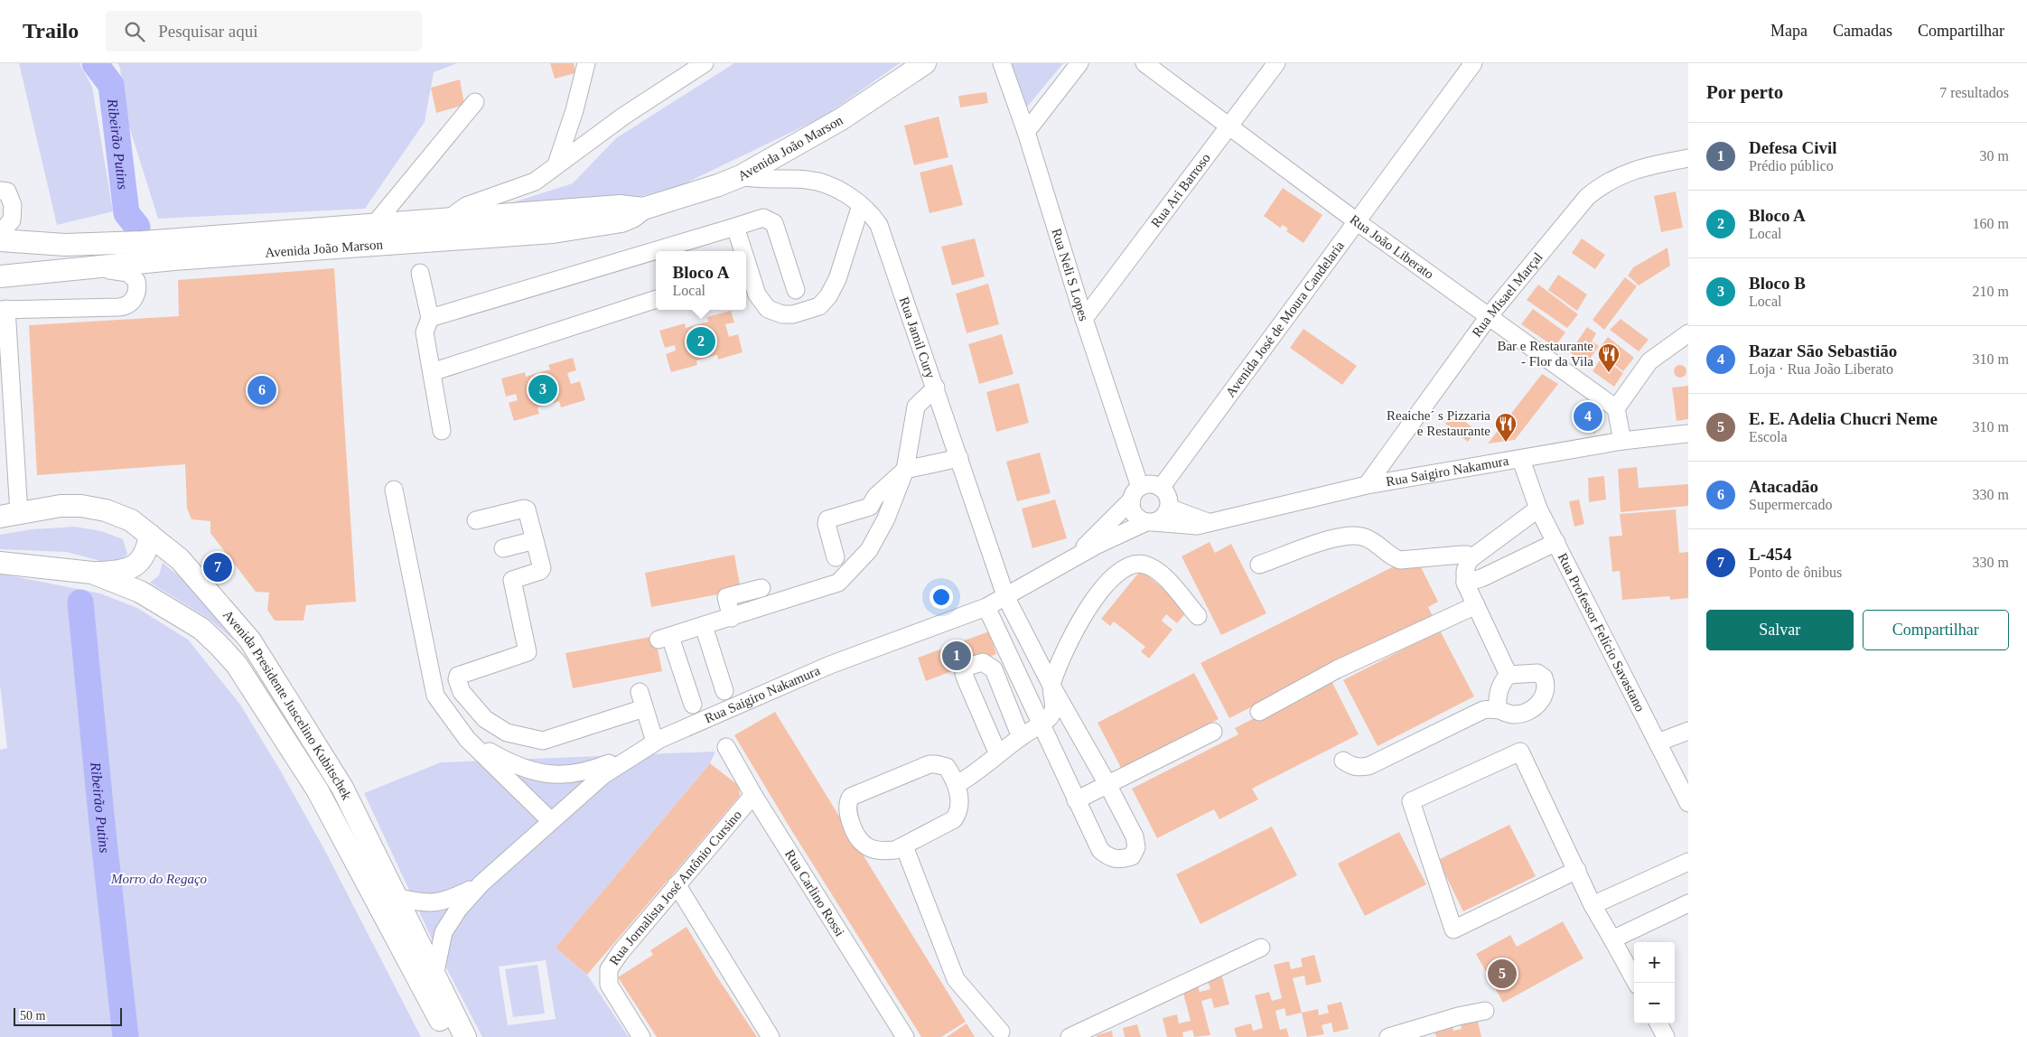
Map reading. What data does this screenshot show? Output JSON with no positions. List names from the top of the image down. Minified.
{"streets":{"main road":["Avenida João Marson","Avenida Presidente Juscelino Kubitschek"],"street":["Rua Ari Barroso","Rua João Liberato","Rua Neli S Lopes","Rua Misael Marçal","Avenida José de Moura Candelaria","Rua Jamil Cury","Rua Saigiro Nakamura","Rua Professor Felício Savastano","Rua Jornalista José Antônio Cursino","Rua Carlino Rossi"]},"crossings":[["Avenida João Marson","Rua Jamil Cury"],["Rua Ari Barroso","Rua João Liberato"],["Rua Ari Barroso","Rua Neli S Lopes"],["Rua João Liberato","Rua Misael Marçal"],["Rua João Liberato","Avenida José de Moura Candelaria"],["Rua Neli S Lopes","Avenida José de Moura Candelaria"],["Rua Neli S Lopes","Rua Saigiro Nakamura"],["Rua Misael Marçal","Rua Saigiro Nakamura"],["Avenida José de Moura Candelaria","Rua Saigiro Nakamura"],["Rua Jamil Cury","Rua Saigiro Nakamura"],["Rua Saigiro Nakamura","Rua Professor Felício Savastano"],["Rua Saigiro Nakamura","Avenida Presidente Juscelino Kubitschek"],["Rua Jornalista José Antônio Cursino","Rua Carlino Rossi"]],"water":["Ribeirão Putins"],"parks":["Morro do Regaço"],"places":{"restaurant":["Bar e Restaurante - Flor da Vila","Reaiche´ s Pizzaria e Restaurante"]},"scale_bar":"50 m","page":{"header":"Trailo","search":"Pesquisar aqui","nav":["Mapa","Camadas","Compartilhar"],"heading":["Por perto","7 resultados"],"list":[{"mark":"1","name":"Defesa Civil","note":"Prédio público","value":"30 m"},{"mark":"2","name":"Bloco A","note":"Local","value":"160 m"},{"mark":"3","name":"Bloco B","note":"Local","value":"210 m"},{"mark":"4","name":"Bazar São Sebastião","note":"Loja · Rua João Liberato","value":"310 m"},{"mark":"5","name":"E. E. Adelia Chucri Neme","note":"Escola","value":"310 m"},{"mark":"6","name":"Atacadão","note":"Supermercado","value":"330 m"},{"mark":"7","name":"L-454","note":"Ponto de ônibus","value":"330 m"}],"popup":["Bloco A","Local"],"pins":["2","3","6","4","7","1","5"],"buttons":["Salvar","Compartilhar"],"map_buttons":["+","−"],"scale":"50 m"}}
